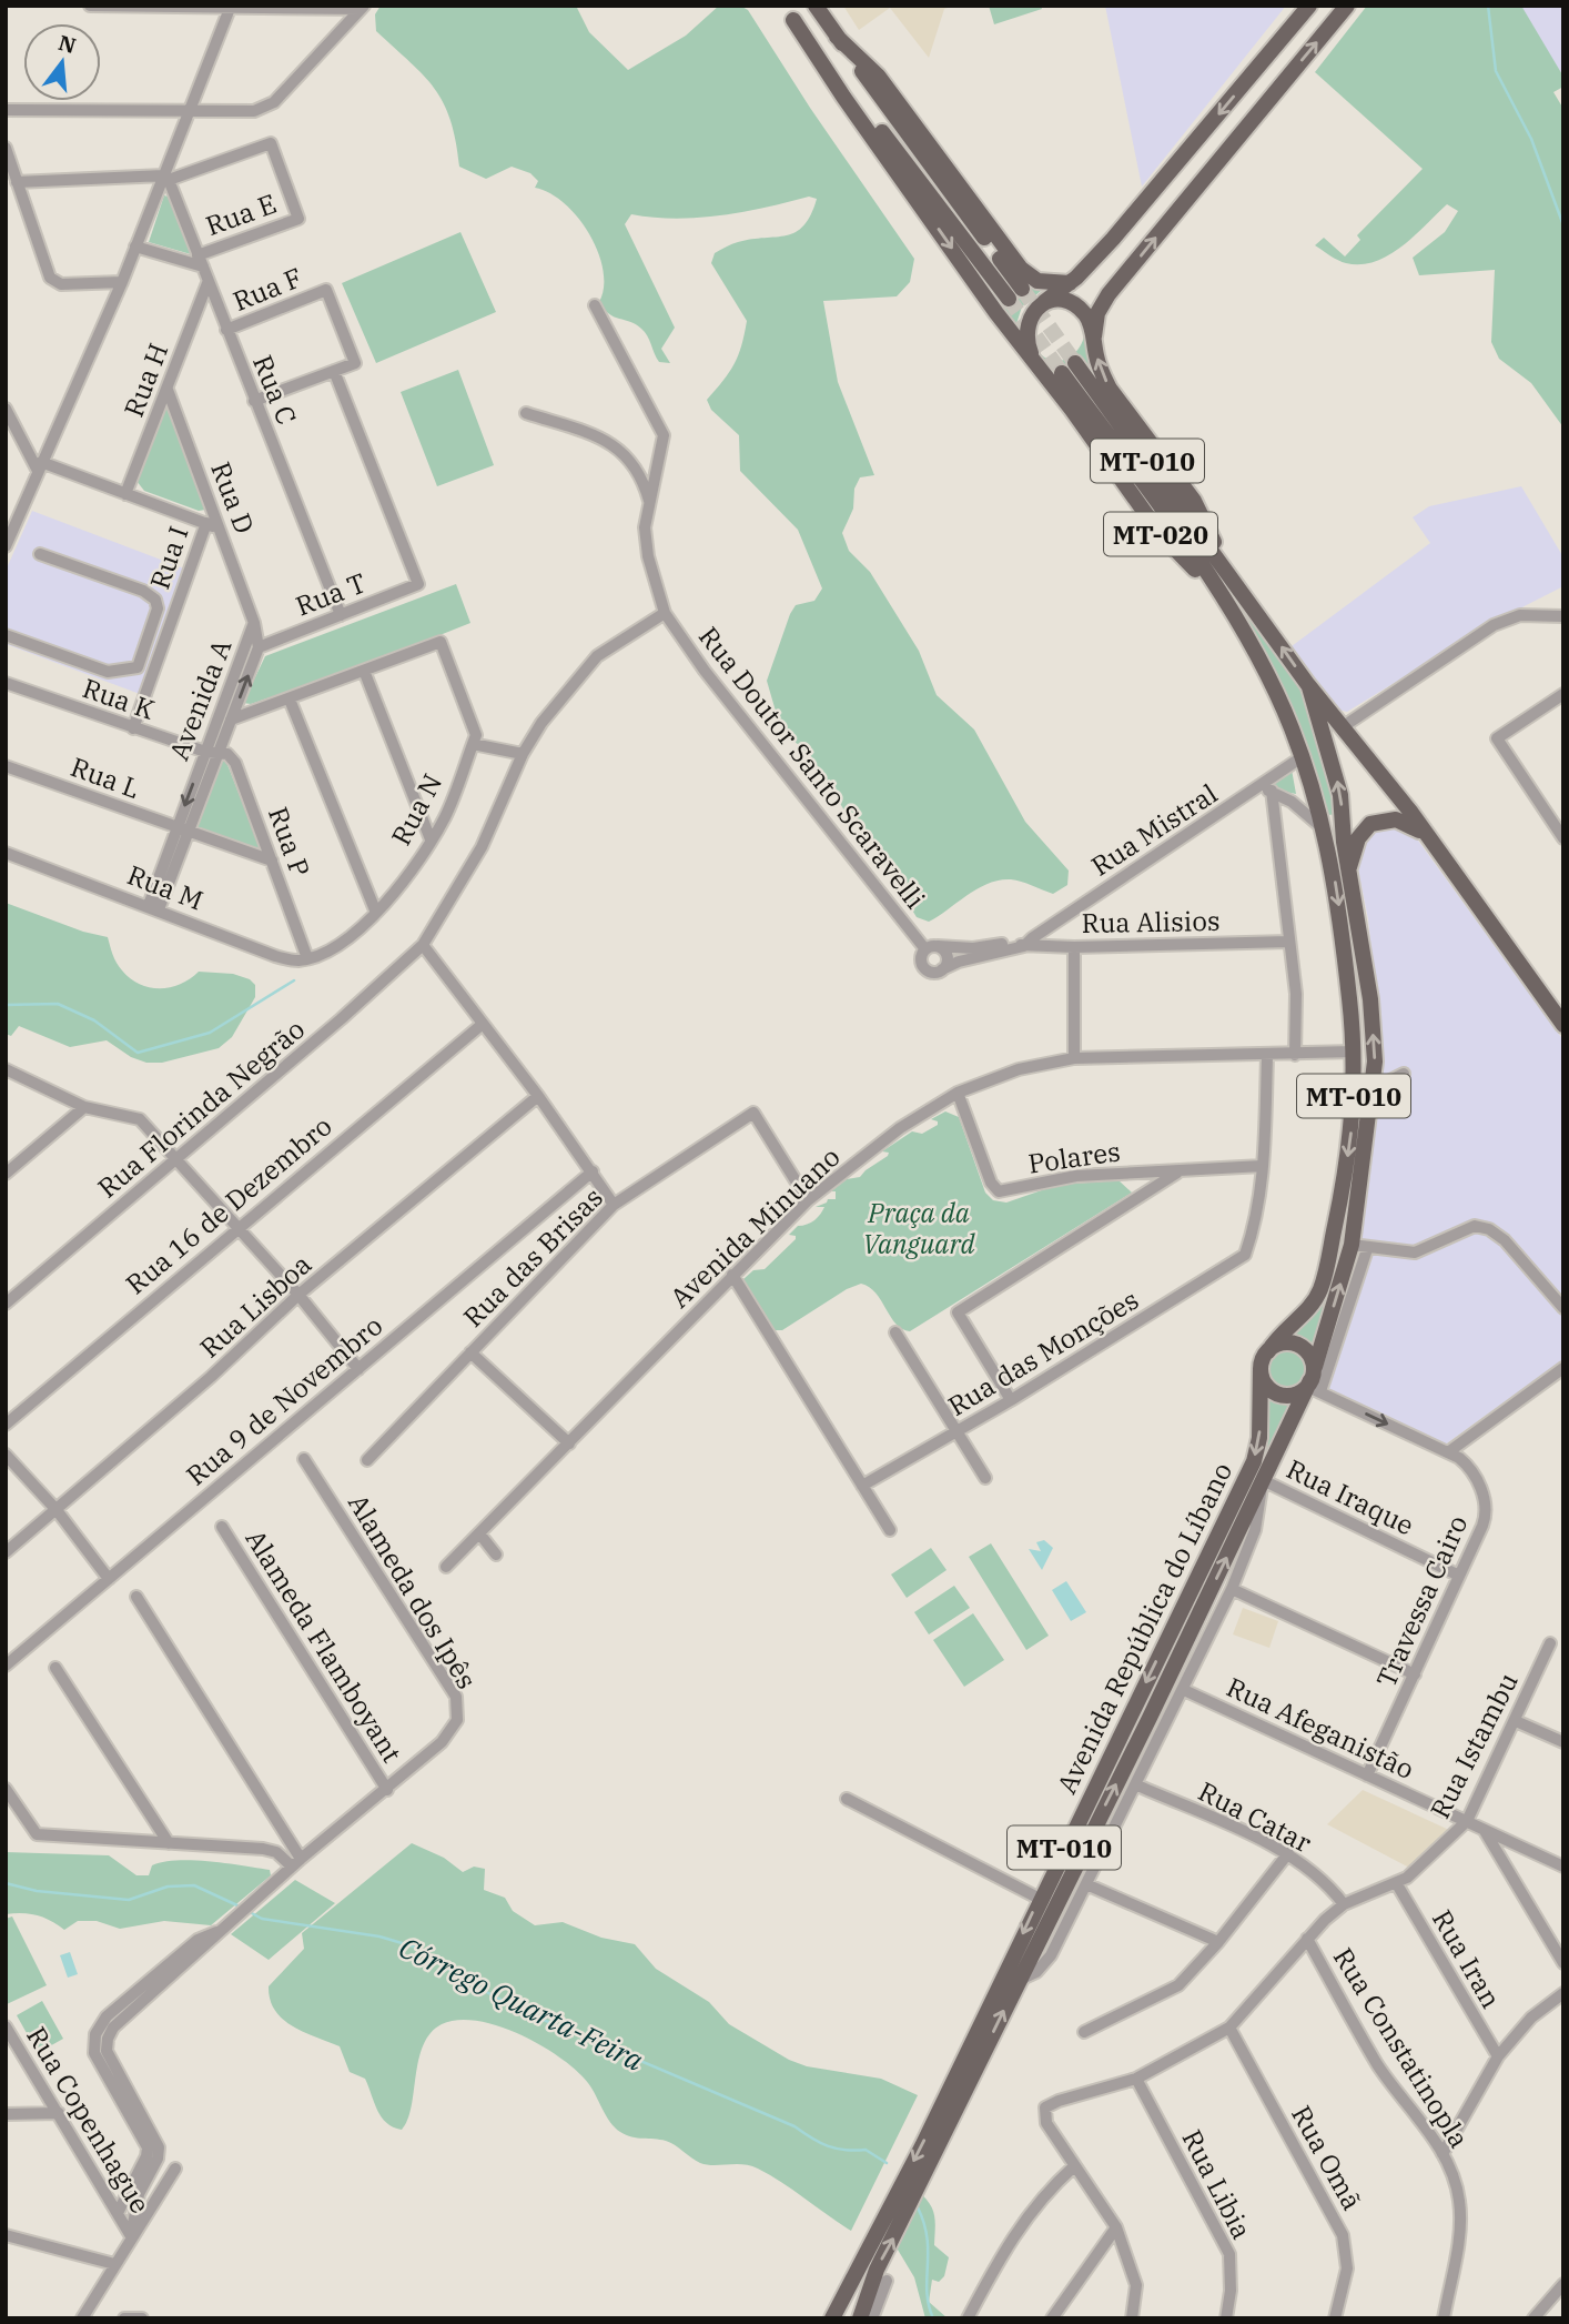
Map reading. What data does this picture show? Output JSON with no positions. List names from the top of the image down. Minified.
{"streets":{"main road":["MT-010","Avenida República do Líbano"],"street":["Rua E","Rua F","Rua H","Rua C","Rua D","Rua I","Rua T","Rua K","Avenida A","Rua Doutor Santo Scaravelli","Rua L","Rua N","Rua Mistral","Rua P","Rua M","Rua Alisios","Rua Florinda Negrão","Polares","Rua 16 de Dezembro","Avenida Minuano","Rua das Brisas","Rua Lisboa","Rua das Monções","Rua 9 de Novembro","Rua Iraque","Alameda dos Ipês","Travessa Cairo","Alameda Flamboyant","Rua Afeganistão","Rua Istambu","Rua Catar","Rua Iran","Rua Constatinopla","Rua Copenhague","Rua Omã","Rua Libia"]},"crossings":[["Rua E","Rua C"],["Rua F","Rua C"],["Rua F","Rua T"],["Rua H","Rua C"],["Rua H","Rua D"],["Rua H","Rua I"],["Rua C","Rua T"],["MT-010","Avenida República do Líbano"],["Rua D","Avenida A"],["Rua I","Rua K"],["Rua T","Avenida A"],["Rua K","Avenida A"],["Rua K","Rua P"],["Avenida A","Rua L"],["Avenida A","Rua P"],["Avenida A","Rua M"],["Rua Doutor Santo Scaravelli","Rua Florinda Negrão"],["Rua L","Rua P"],["Rua N","Rua P"],["Rua N","Rua M"],["Rua Mistral","Rua Alisios"],["Rua Mistral","Avenida República do Líbano"],["Rua P","Rua M"],["Polares","Avenida Minuano"],["Polares","Rua das Monções"],["Avenida Minuano","Rua das Brisas"],["Avenida Minuano","Avenida República do Líbano"],["Rua Iraque","Travessa Cairo"],["Rua Iraque","Avenida República do Líbano"],["Alameda dos Ipês","Alameda Flamboyant"],["Travessa Cairo","Rua Afeganistão"],["Avenida República do Líbano","Rua Afeganistão"],["Avenida República do Líbano","Rua Catar"],["Rua Afeganistão","Rua Istambu"],["Rua Istambu","Rua Catar"],["Rua Istambu","Rua Iran"],["Rua Istambu","Rua Constatinopla"],["Rua Istambu","Rua Omã"],["Rua Istambu","Rua Libia"]],"water":["Córrego Quarta-Feira"],"parks":["Praça da Vanguard"],"north":"top"}
